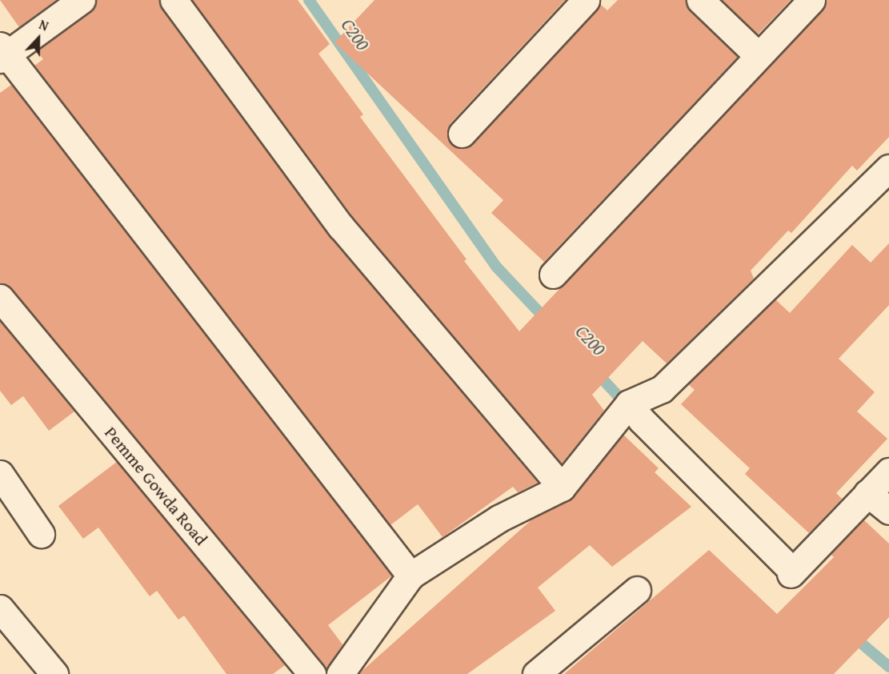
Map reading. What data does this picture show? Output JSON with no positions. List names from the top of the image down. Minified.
{"streets":{"street":["Pemme Gowda Road"]},"water":["C200"],"north":"top"}
